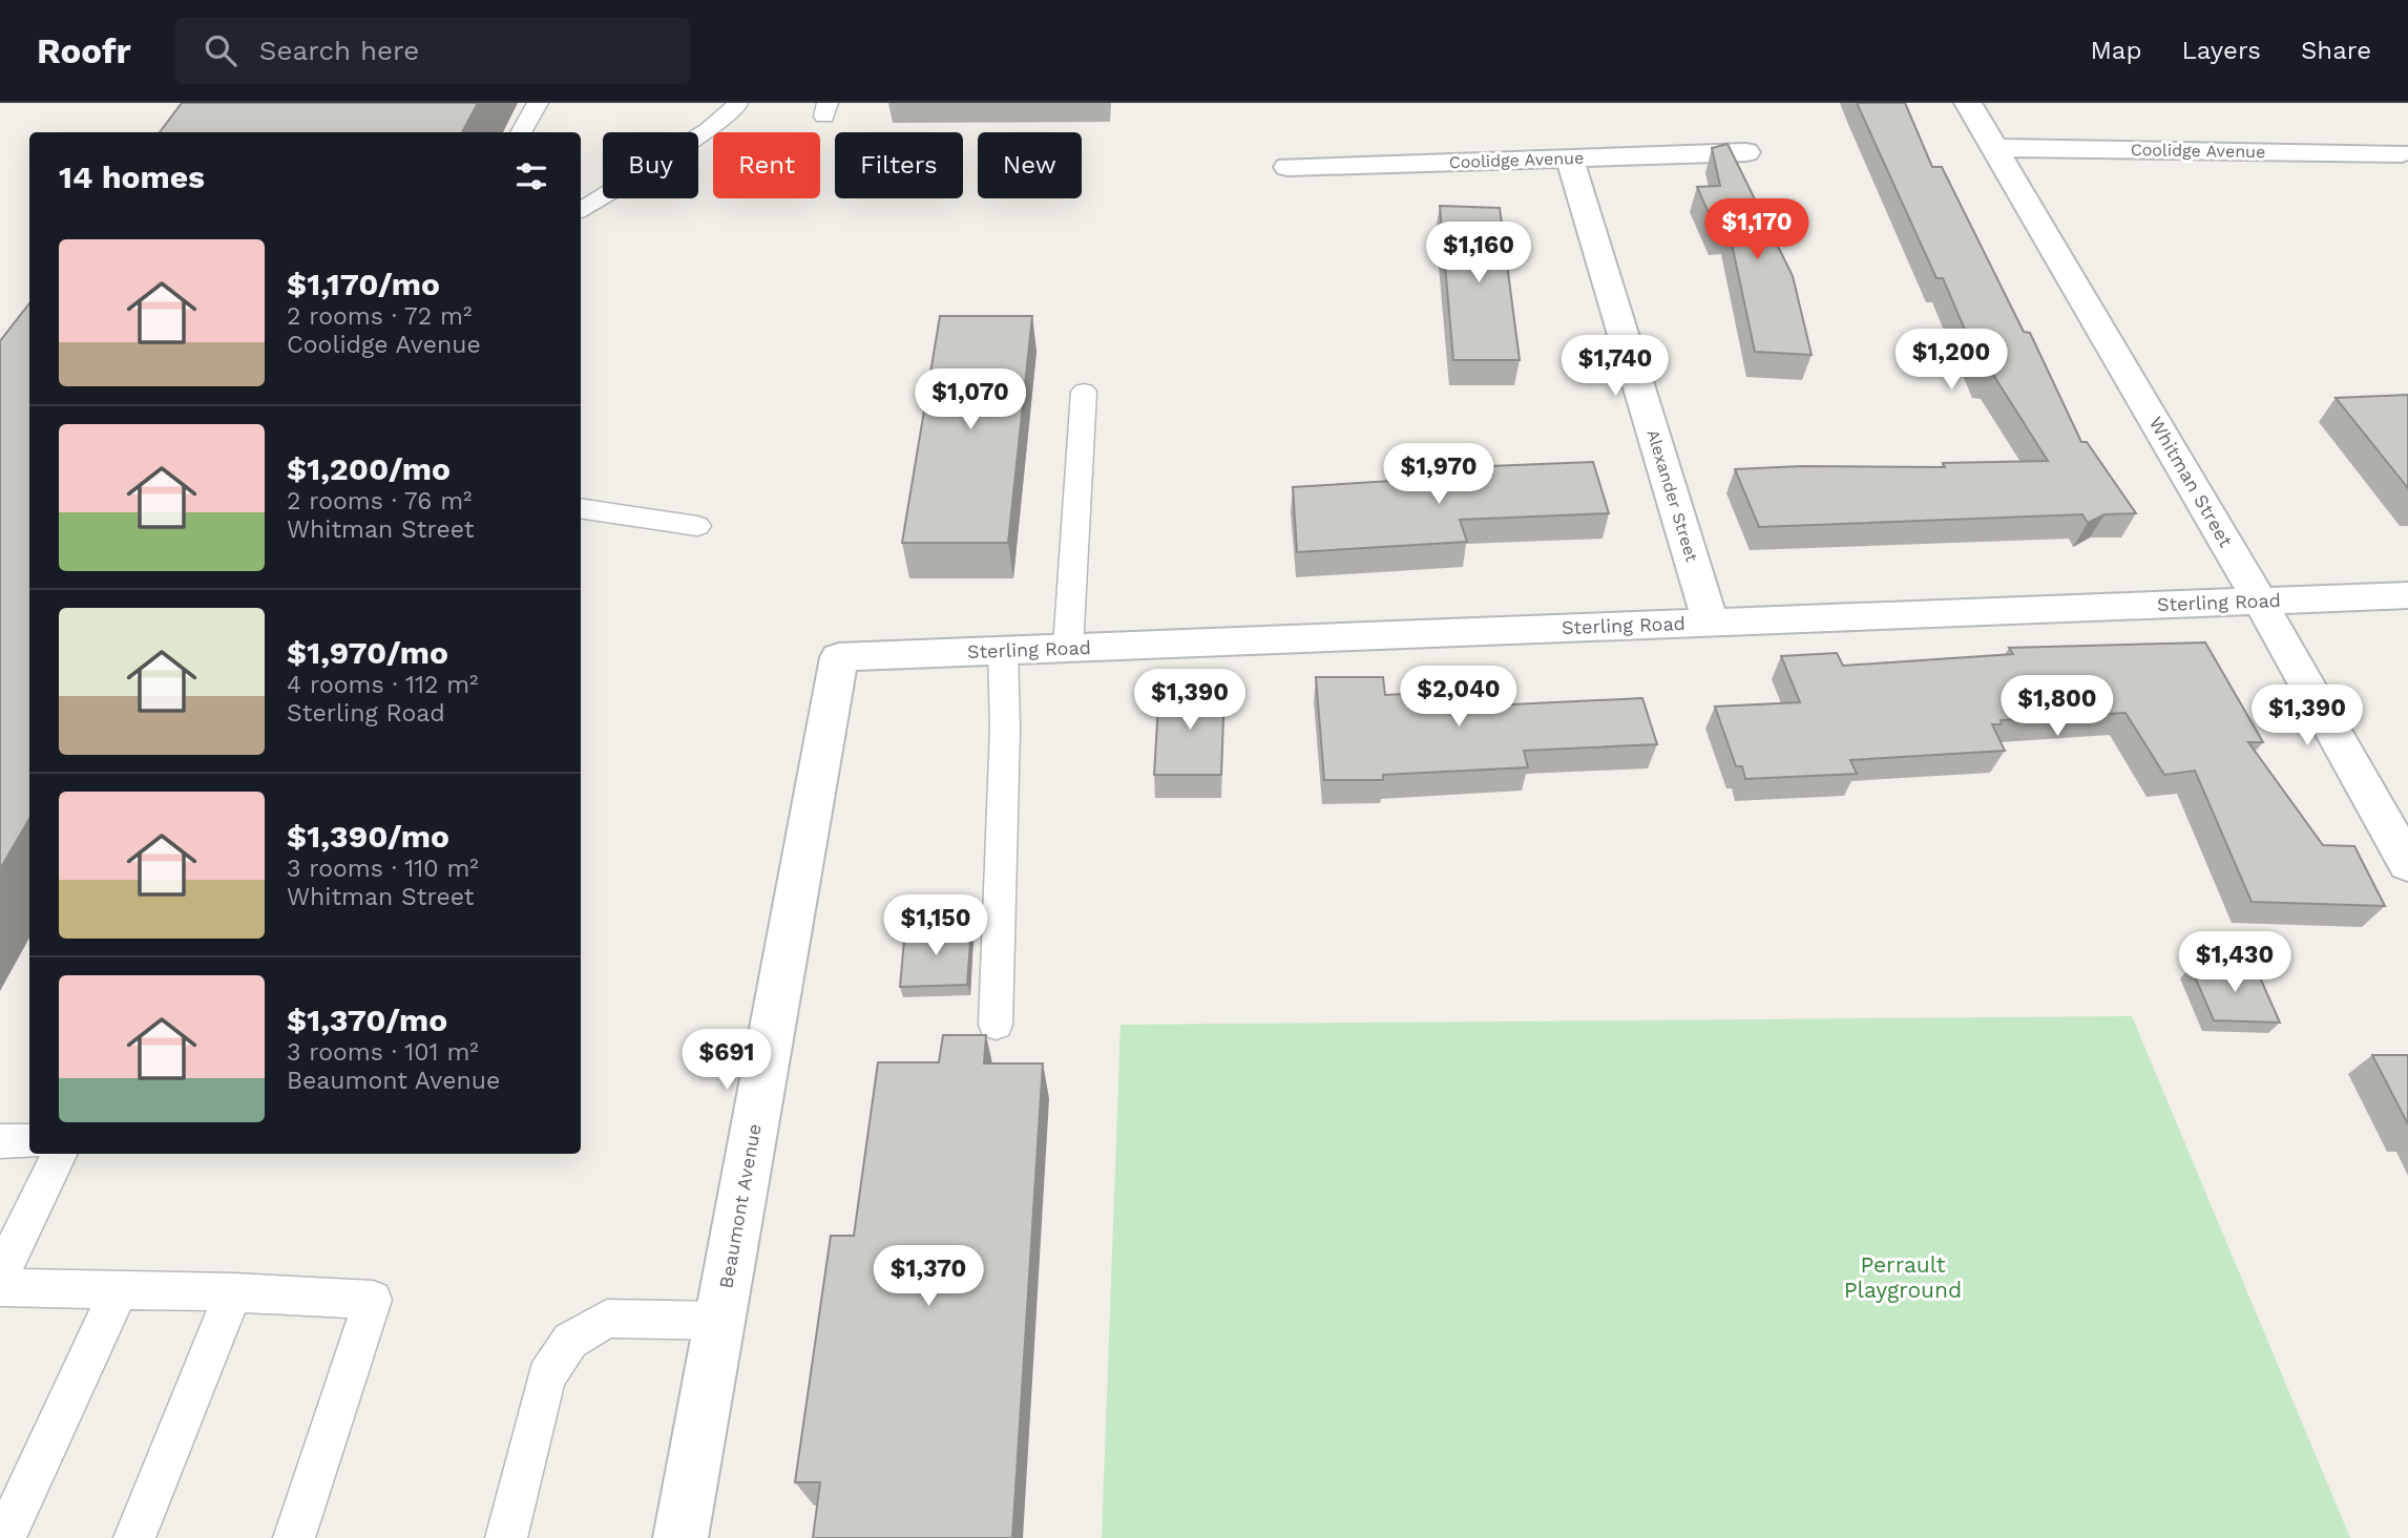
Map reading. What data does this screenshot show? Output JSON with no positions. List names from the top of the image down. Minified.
{"streets":{"street":["Coolidge Avenue","Whitman Street","Alexander Street","Sterling Road","Beaumont Avenue"]},"crossings":[["Coolidge Avenue","Whitman Street"],["Coolidge Avenue","Alexander Street"],["Whitman Street","Sterling Road"],["Alexander Street","Sterling Road"],["Sterling Road","Beaumont Avenue"]],"parks":["Perrault Playground"],"page":{"header":"Roofr","search":"Search here","nav":["Map","Layers","Share"],"chip":["Buy","Rent","Filters","New"],"heading":"14 homes","price":["$1,170","$1,160","$1,200","$1,740","$1,070","$1,970","$2,040","$1,390","$1,800","$1,390","$1,150","$1,430","$691","$1,370"],"list":[{"name":"$1,170/mo","note":"2 rooms · 72 m² · Coolidge Avenue"},{"name":"$1,200/mo","note":"2 rooms · 76 m² · Whitman Street"},{"name":"$1,970/mo","note":"4 rooms · 112 m² · Sterling Road"},{"name":"$1,390/mo","note":"3 rooms · 110 m² · Whitman Street"},{"name":"$1,370/mo","note":"3 rooms · 101 m² · Beaumont Avenue"}]}}
